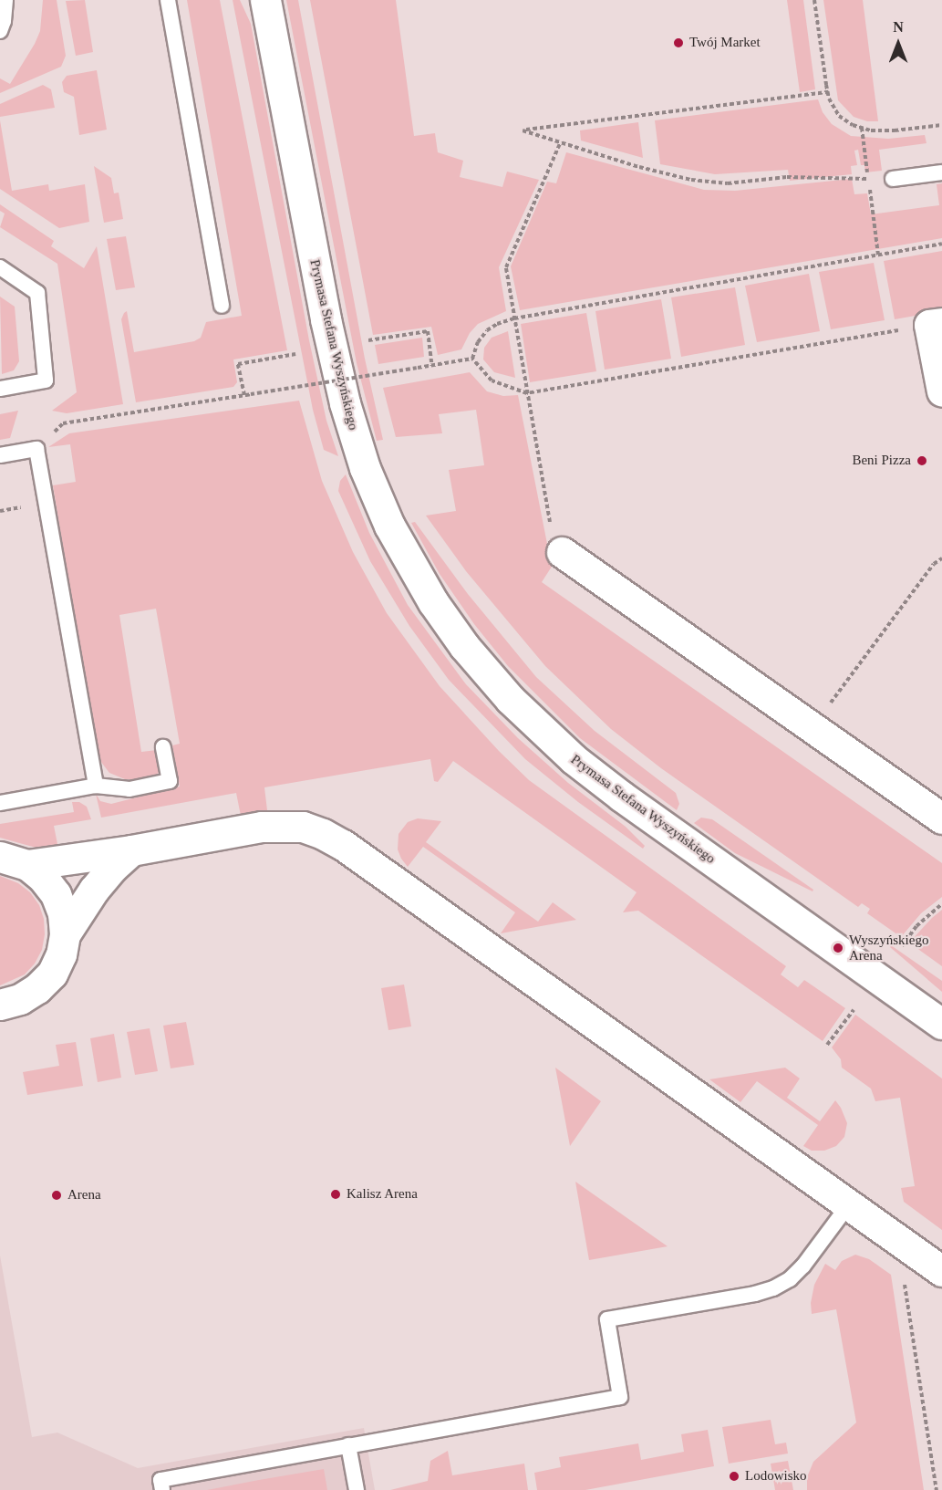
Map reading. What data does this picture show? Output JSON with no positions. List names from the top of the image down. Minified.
{"streets":{"street":["Prymasa Stefana Wyszyńskiego"]},"places":["Twój Market","Beni Pizza","Wyszyńskiego Arena","Kalisz Arena","Arena","Lodowisko"],"north":"top"}
